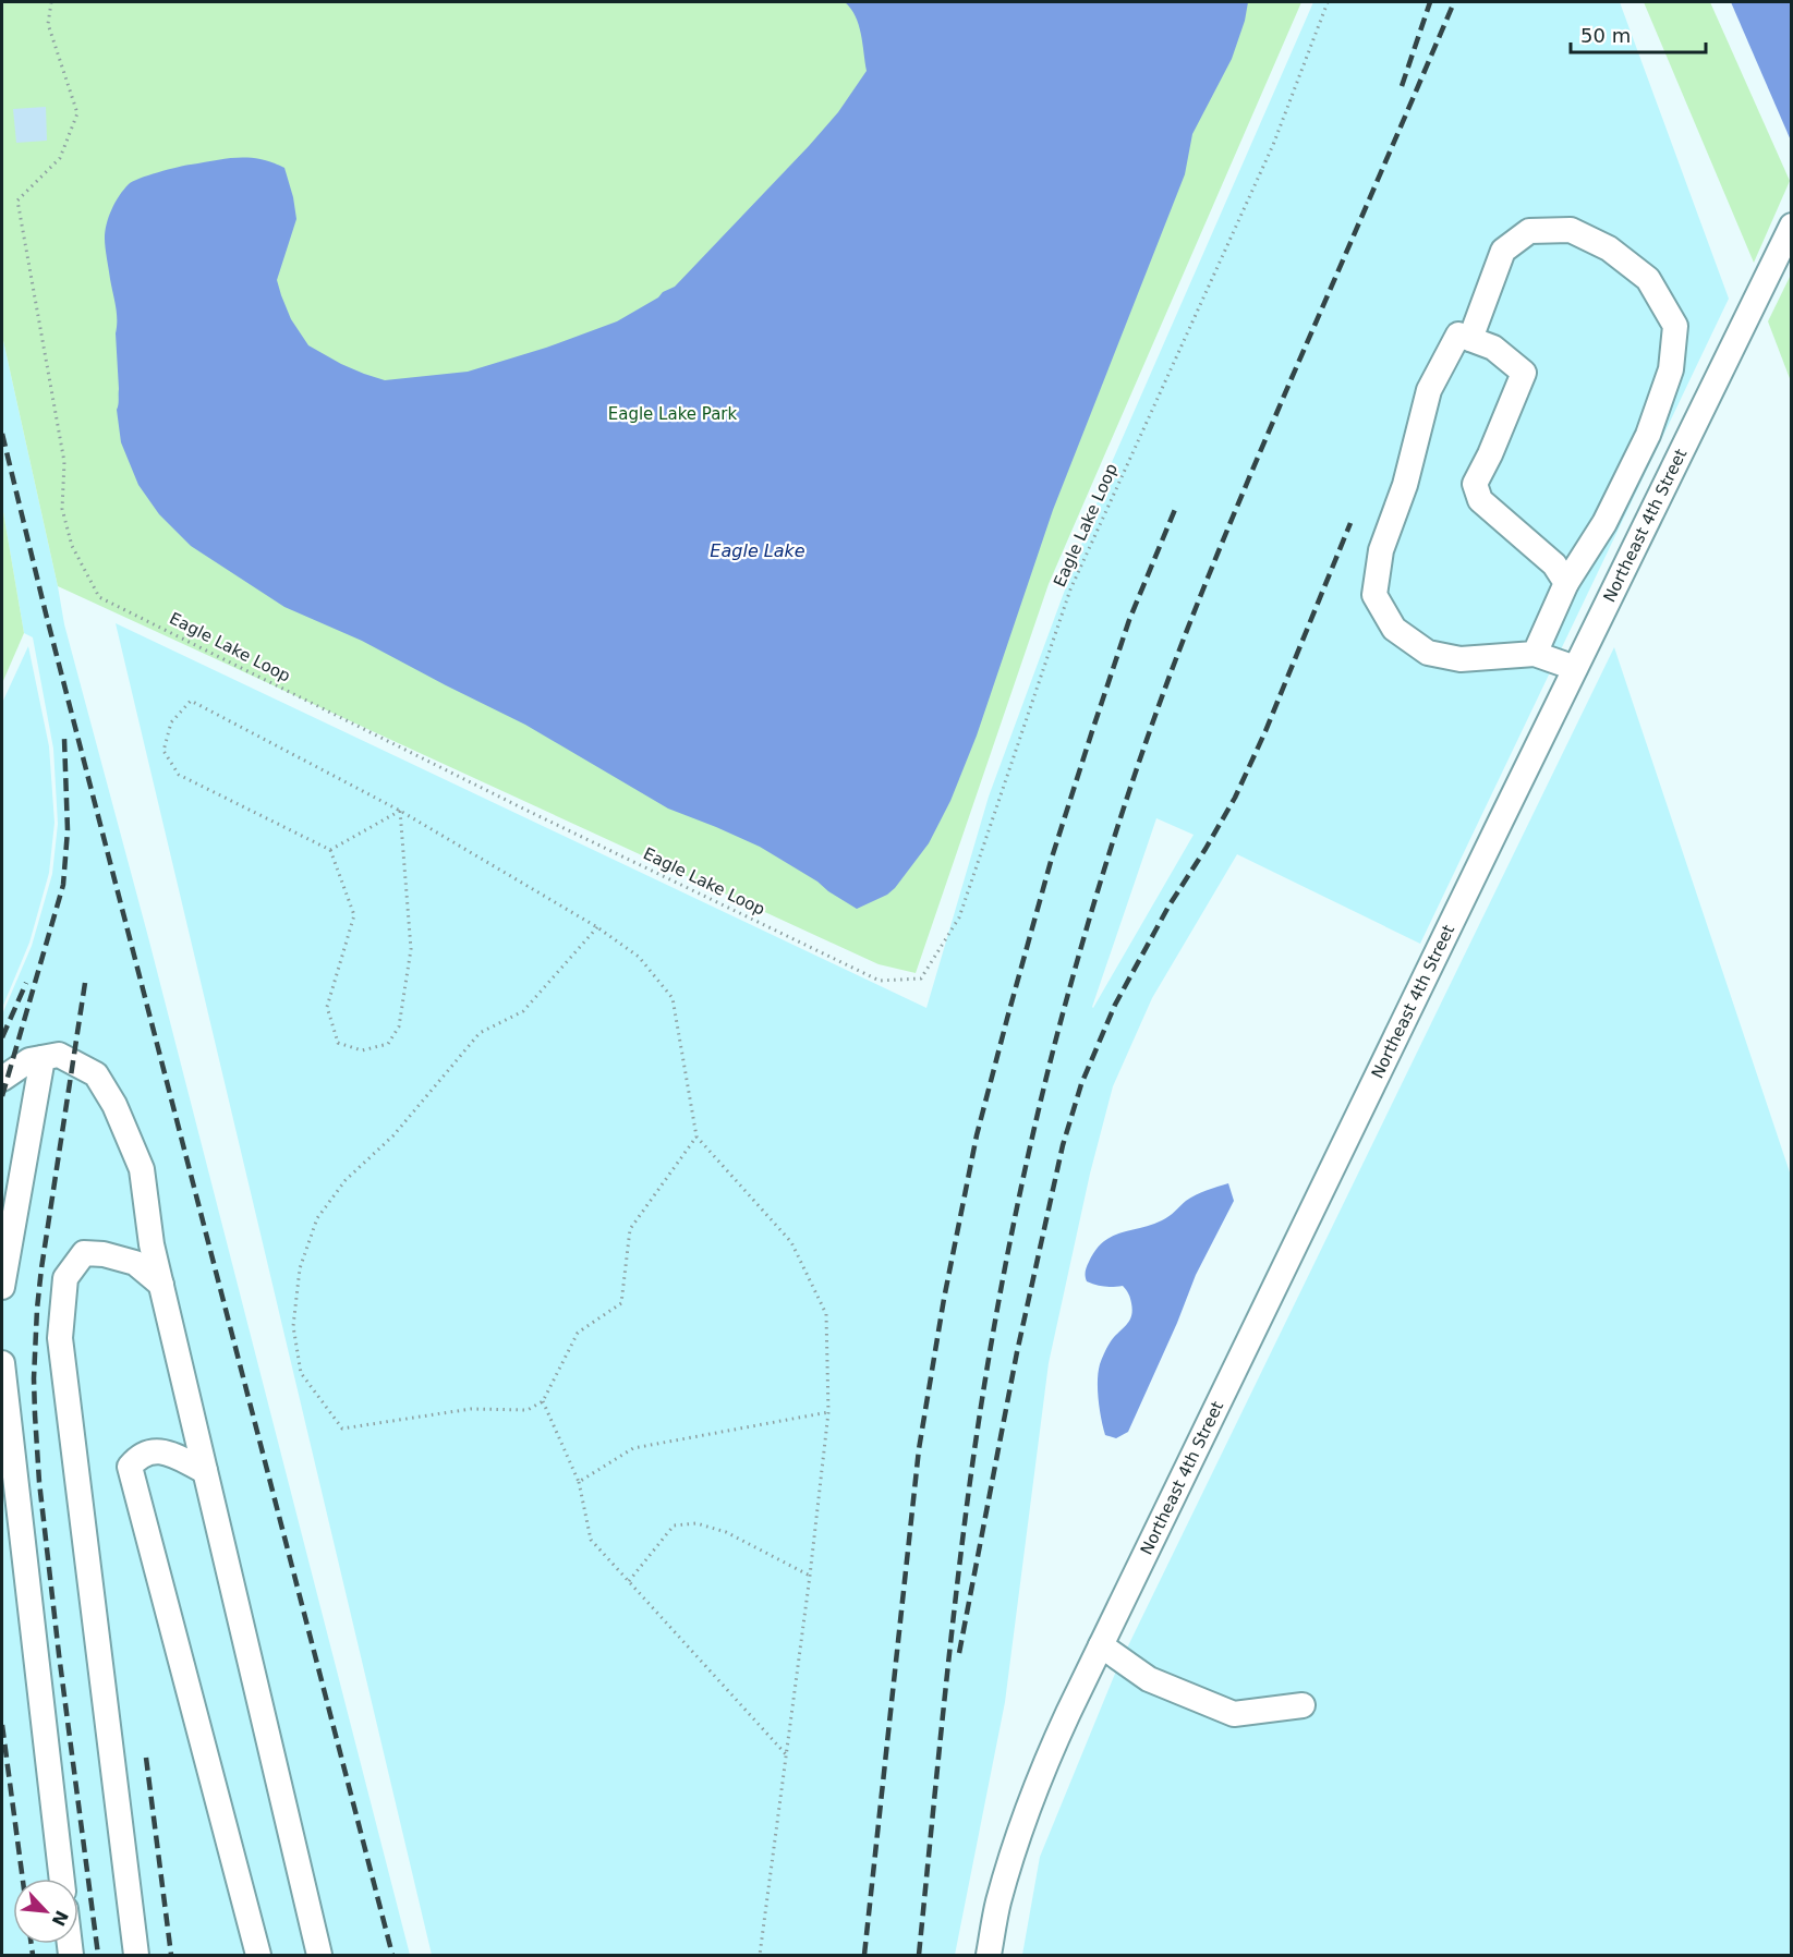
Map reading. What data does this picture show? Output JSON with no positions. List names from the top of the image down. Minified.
{"streets":{"street":["Northeast 4th Street"],"path":["Eagle Lake Loop"]},"water":["Eagle Lake"],"parks":["Eagle Lake Park"],"scale_bar":"50 m","north":"bottom right"}
